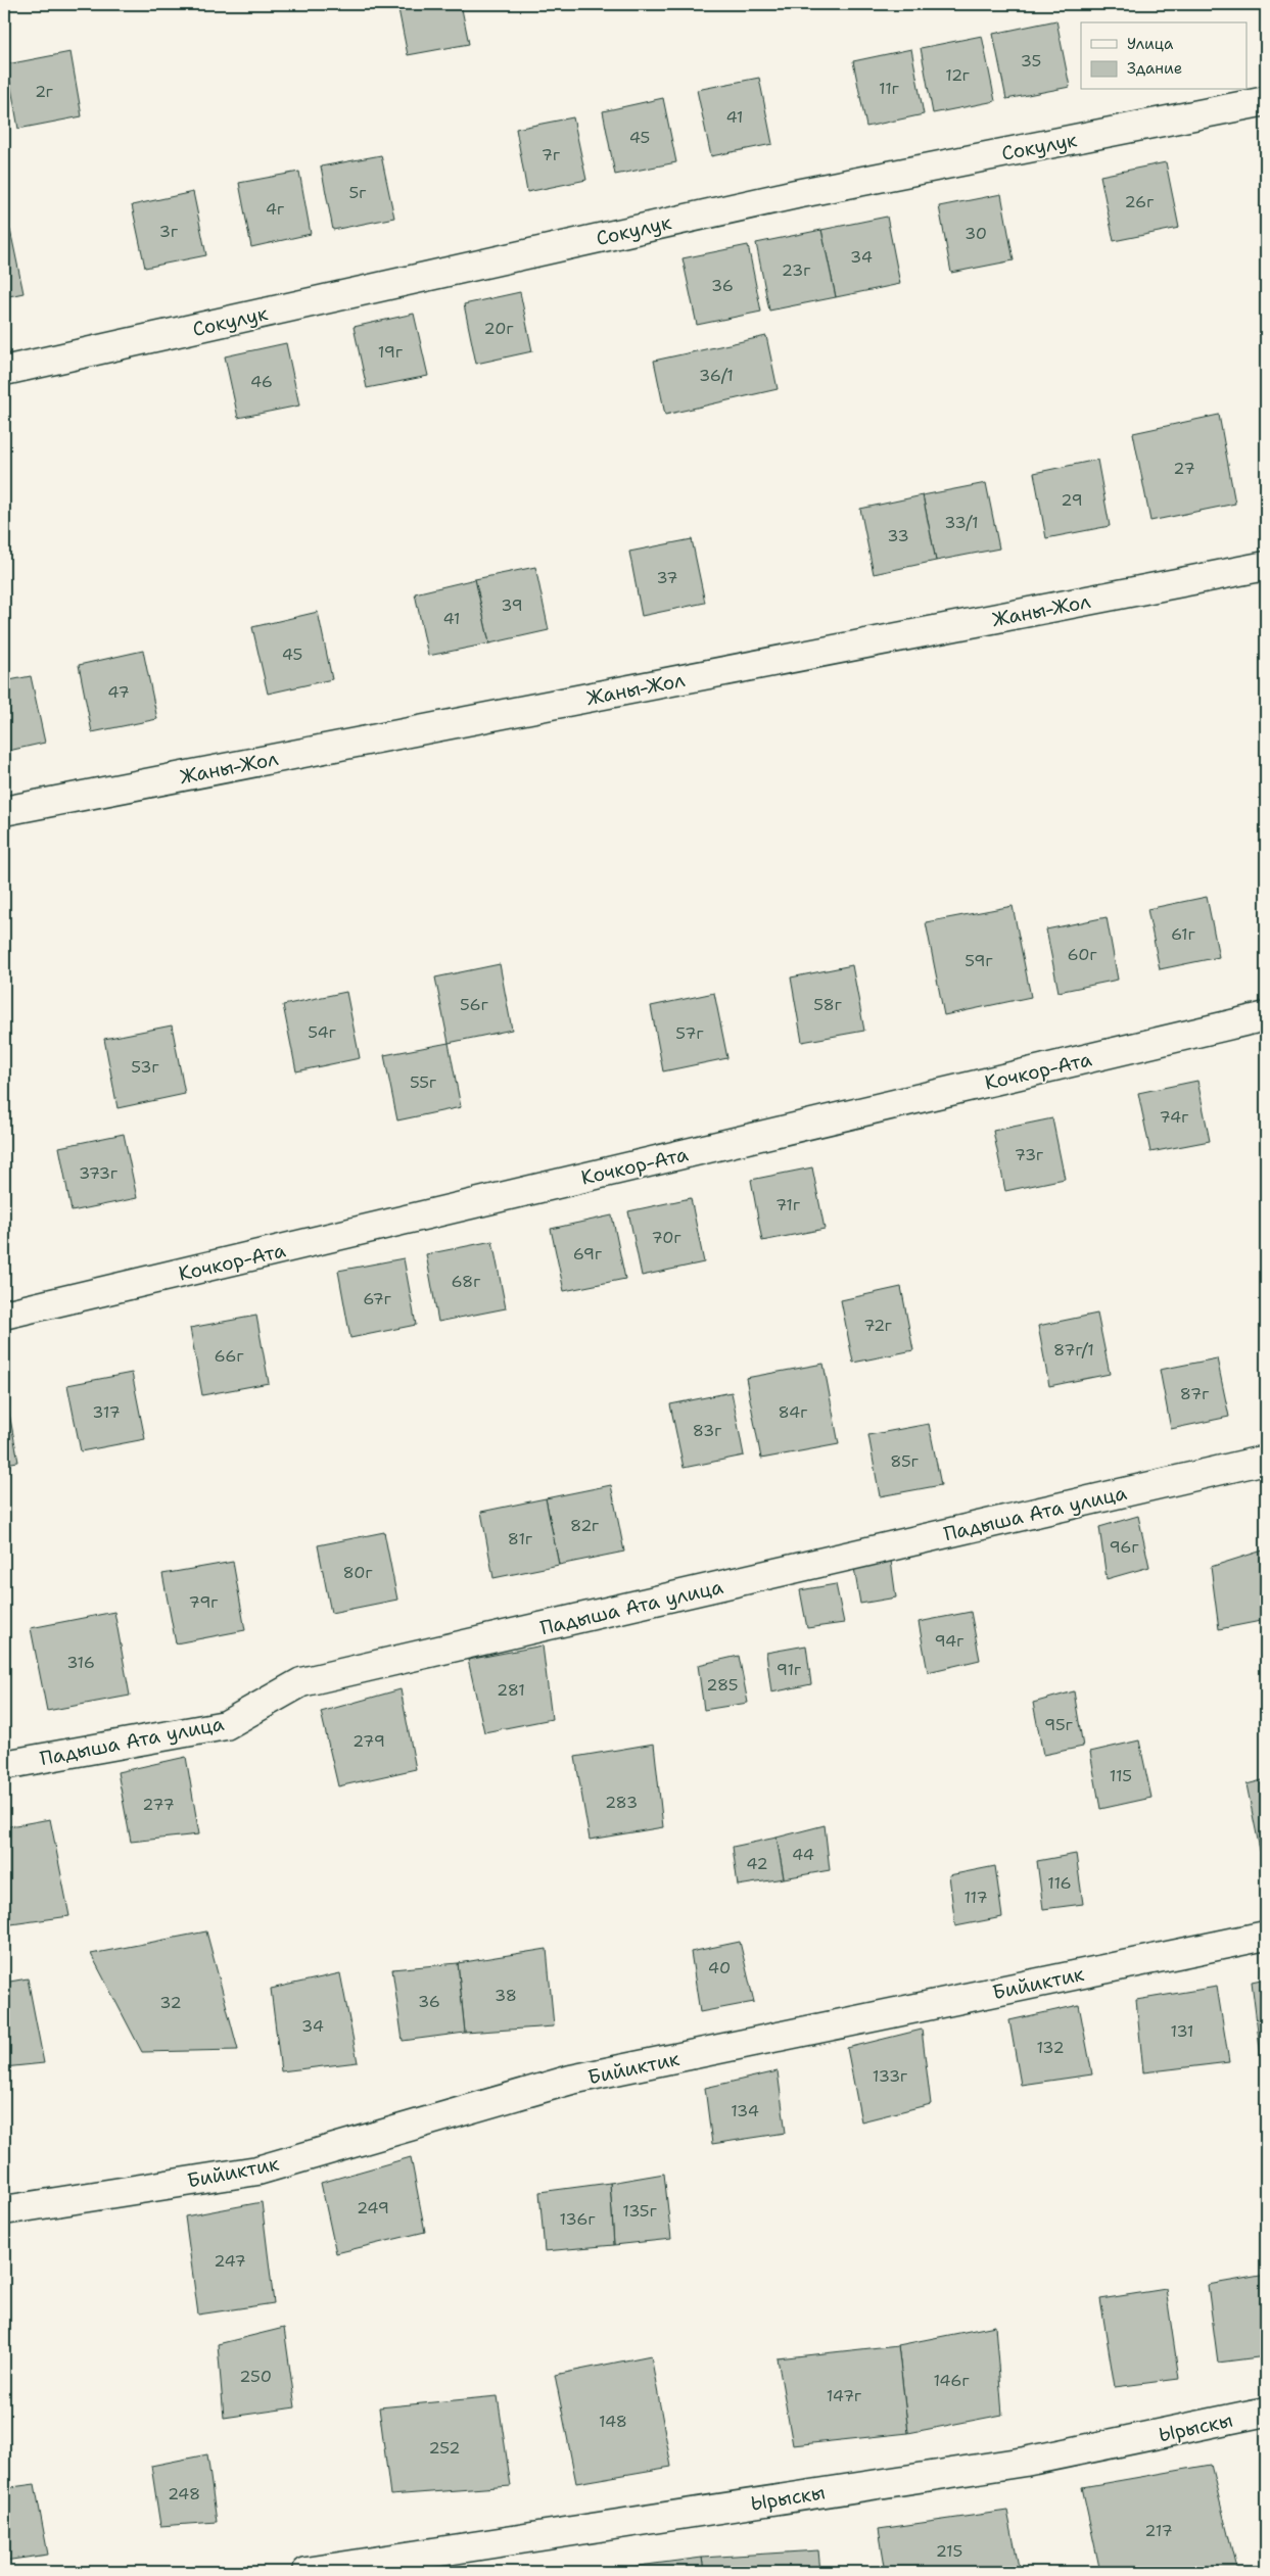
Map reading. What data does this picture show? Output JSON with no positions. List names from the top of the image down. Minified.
{"streets":{"street":["Сокулук","Жаны-Жол","Кочкор-Ата","Падыша Ата улица","Бийиктик","Ырыскы"]},"house_numbers":["35","12г","11г","2г","41","45","7г","5г","26г","4г","3г","30","34","23г","36","20г","19г","36/1","46","27","29","33/1","33","37","39","41","45","47","61г","60г","59г","56г","58г","54г","57г","53г","55г","74г","73г","373г","71г","70г","69г","68г","67г","72г","87г/1","66г","87г","317","84г","83г","85г","82г","81г","96г","80г","79г","94г","316","91г","285","281","95г","279","115","283","277","44","42","116","117","40","38","36","32","34","131","132","133г","134","249","135г","136г","247","250","146г","147г","148","252","248","217","215"],"legend":["Улица","Здание"]}
